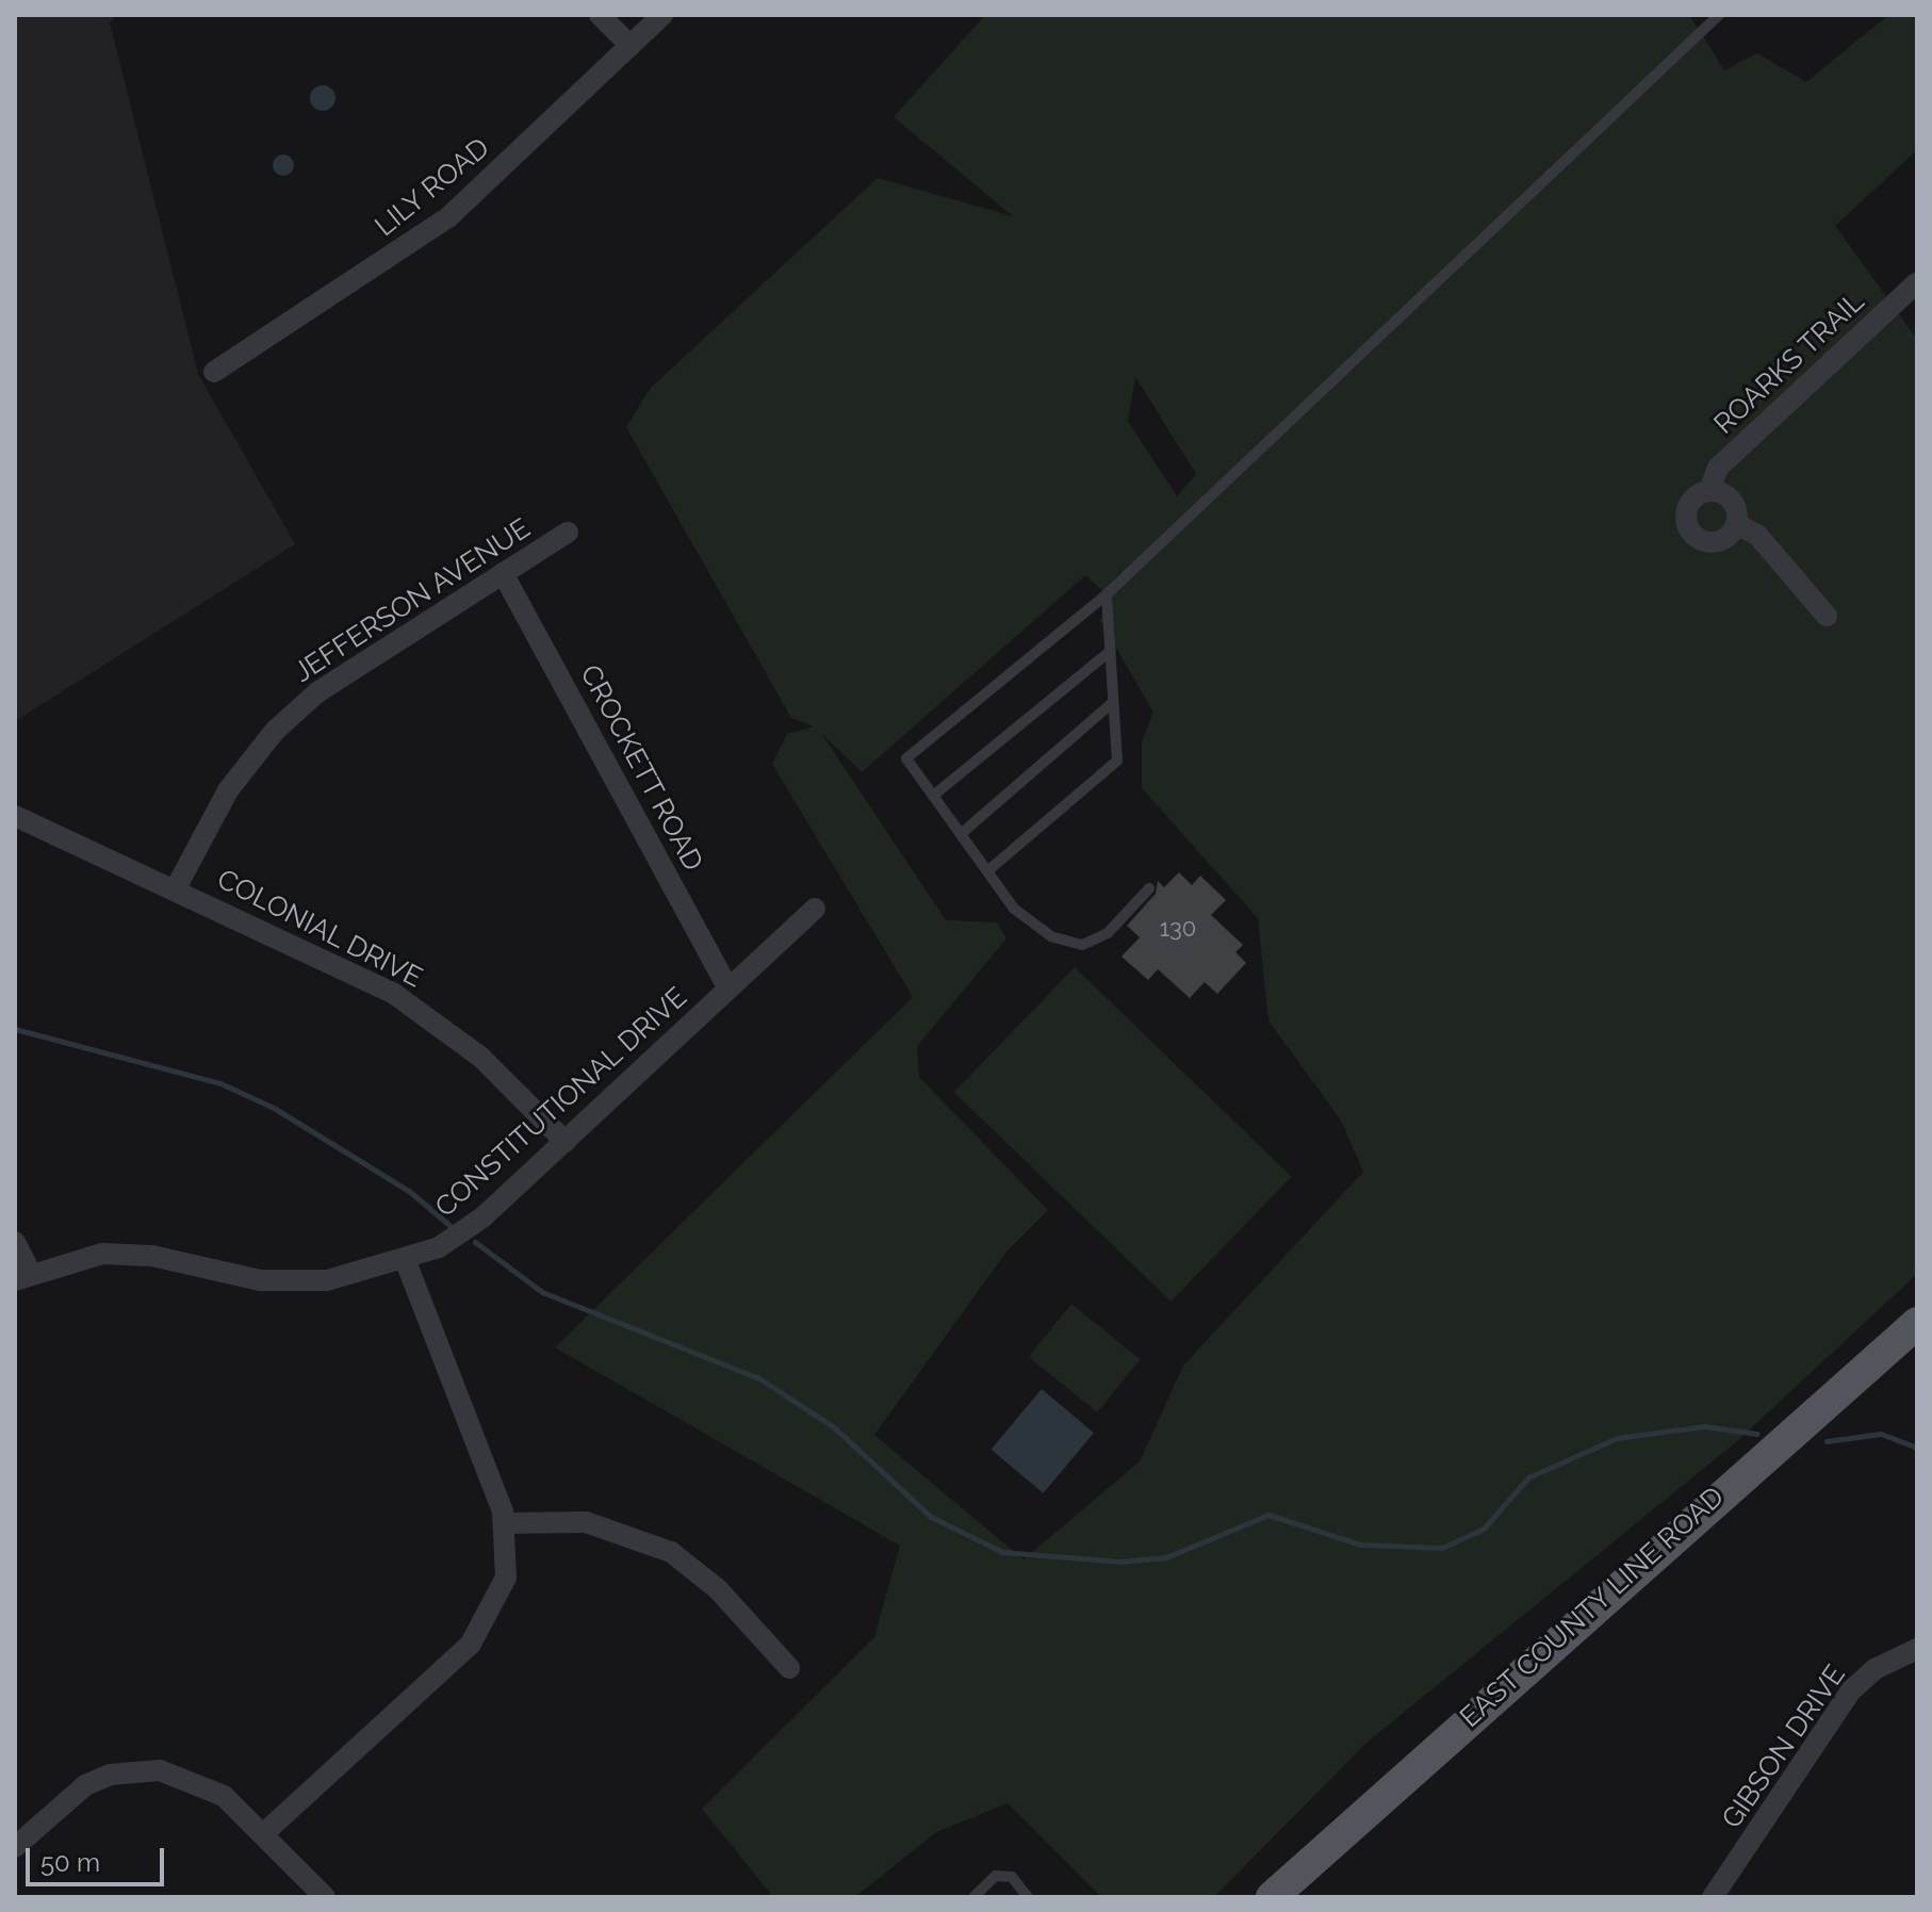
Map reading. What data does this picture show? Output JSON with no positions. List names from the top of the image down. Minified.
{"streets":{"main road":["EAST COUNTY LINE ROAD"],"street":["LILY ROAD","ROARKS TRAIL","JEFFERSON AVENUE","CROCKETT ROAD","COLONIAL DRIVE","CONSTITUTIONAL DRIVE","GIBSON DRIVE"]},"crossings":[["JEFFERSON AVENUE","CROCKETT ROAD"],["JEFFERSON AVENUE","COLONIAL DRIVE"],["CROCKETT ROAD","CONSTITUTIONAL DRIVE"],["COLONIAL DRIVE","CONSTITUTIONAL DRIVE"]],"house_numbers":["130"],"scale_bar":"50 m"}
